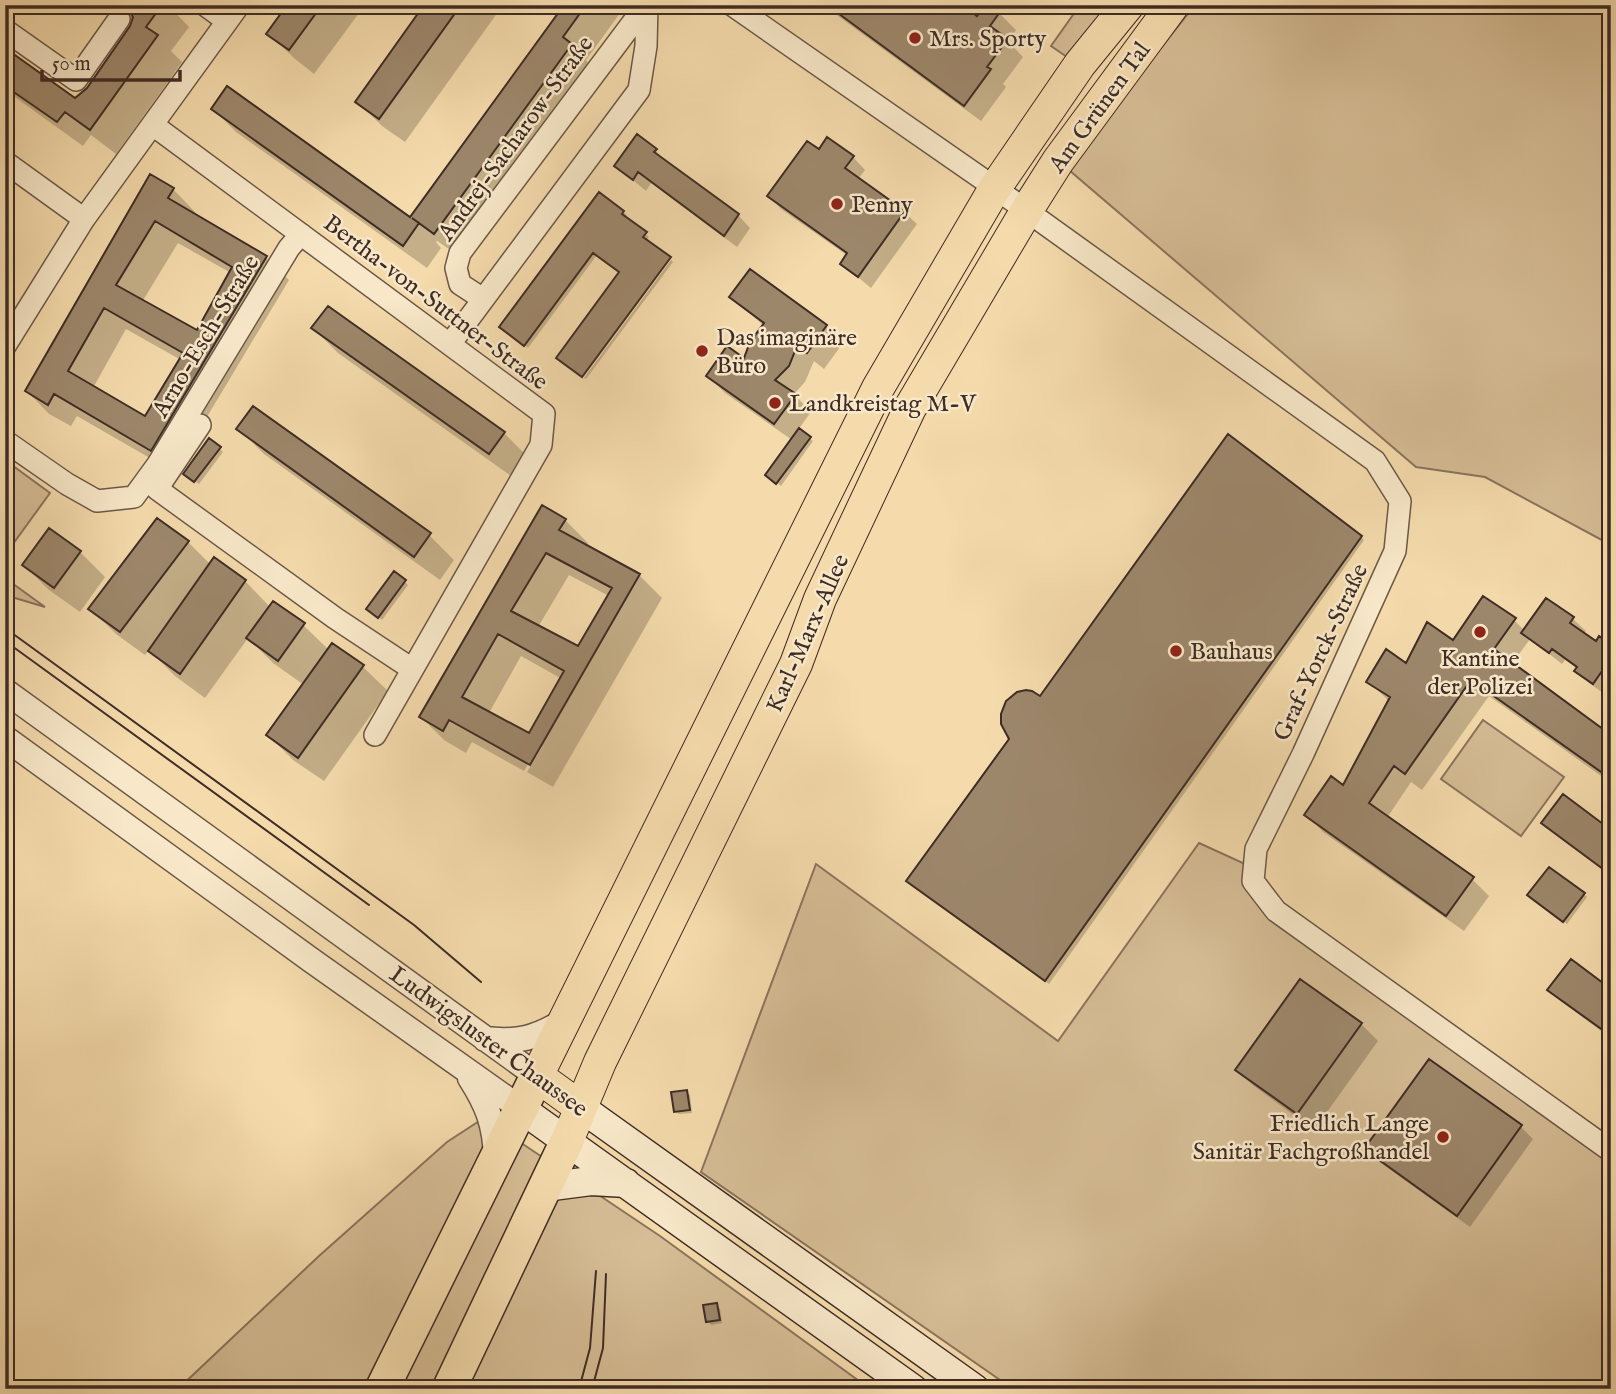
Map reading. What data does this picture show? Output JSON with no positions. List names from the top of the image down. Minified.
{"streets":{"main road":["Am Grünen Tal","Karl-Marx-Allee","Ludwigsluster Chaussee"],"street":["Andrej-Sacharow-Straße","Bertha-von-Suttner-Straße","Arno-Esch-Straße","Graf-Yorck-Straße"]},"crossings":[["Am Grünen Tal","Karl-Marx-Allee"],["Am Grünen Tal","Graf-Yorck-Straße"],["Andrej-Sacharow-Straße","Bertha-von-Suttner-Straße"],["Bertha-von-Suttner-Straße","Arno-Esch-Straße"],["Karl-Marx-Allee","Graf-Yorck-Straße"],["Karl-Marx-Allee","Ludwigsluster Chaussee"]],"places":["Mrs. Sporty","Penny","Das imaginäre Büro","Landkreistag M-V","Kantine der Polizei","Bauhaus","Friedlich Lange Sanitär Fachgroßhandel"],"scale_bar":"50 m"}
